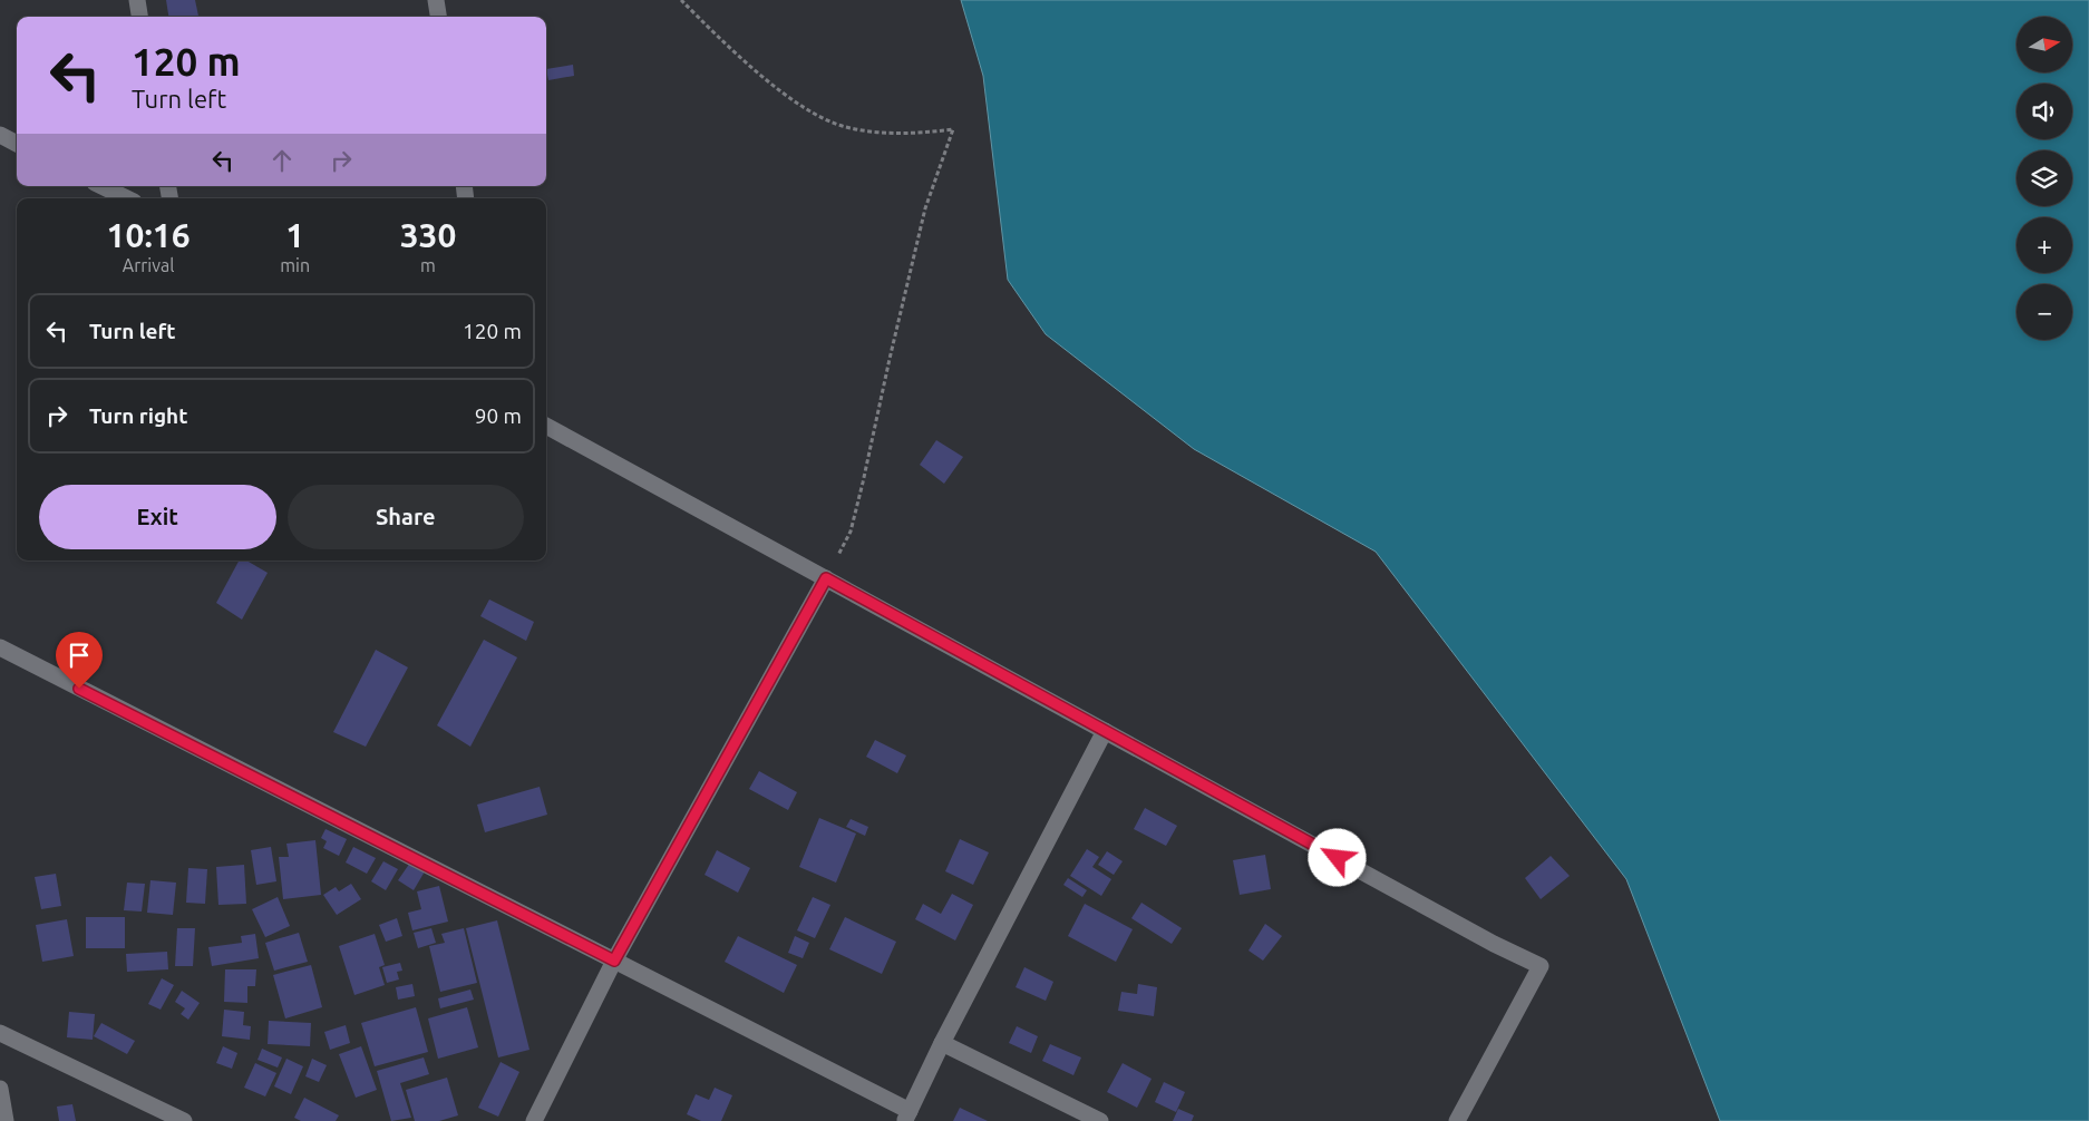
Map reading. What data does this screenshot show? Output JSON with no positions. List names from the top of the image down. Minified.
{"north":"right","page":{"map_buttons":["+","−"],"turn":["120 m","Turn left"],"eta":["10:16","Arrival","1","min","330","m"],"list":[{"name":"Turn left","value":"120 m"},{"name":"Turn right","value":"90 m"}],"buttons":["Exit","Share"]}}
